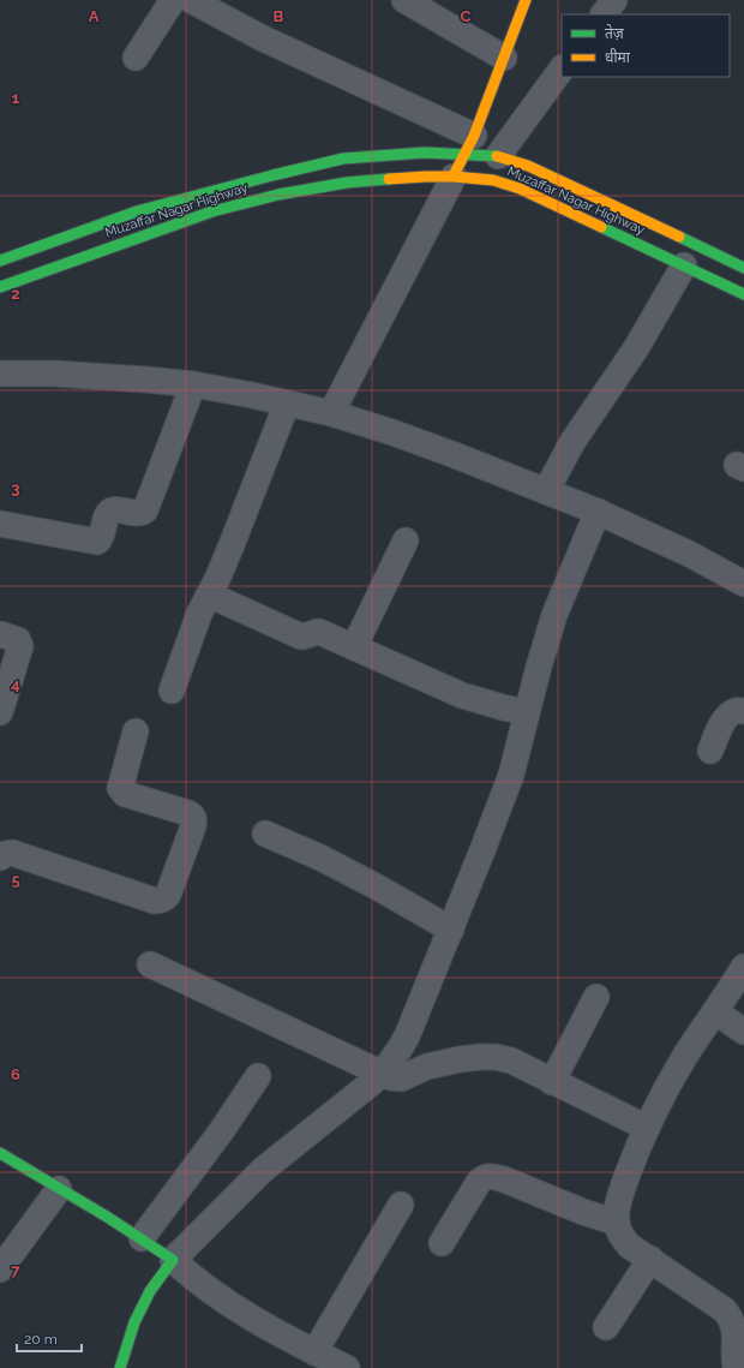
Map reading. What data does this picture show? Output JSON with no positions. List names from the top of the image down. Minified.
{"streets":{"main road":["Muzaffar Nagar Highway"]},"legend":["तेज़","धीमा"],"scale_bar":"20 m","grid":{"columns":["A","B","C"],"rows":["1","2","3","4","5","6","7"]}}
